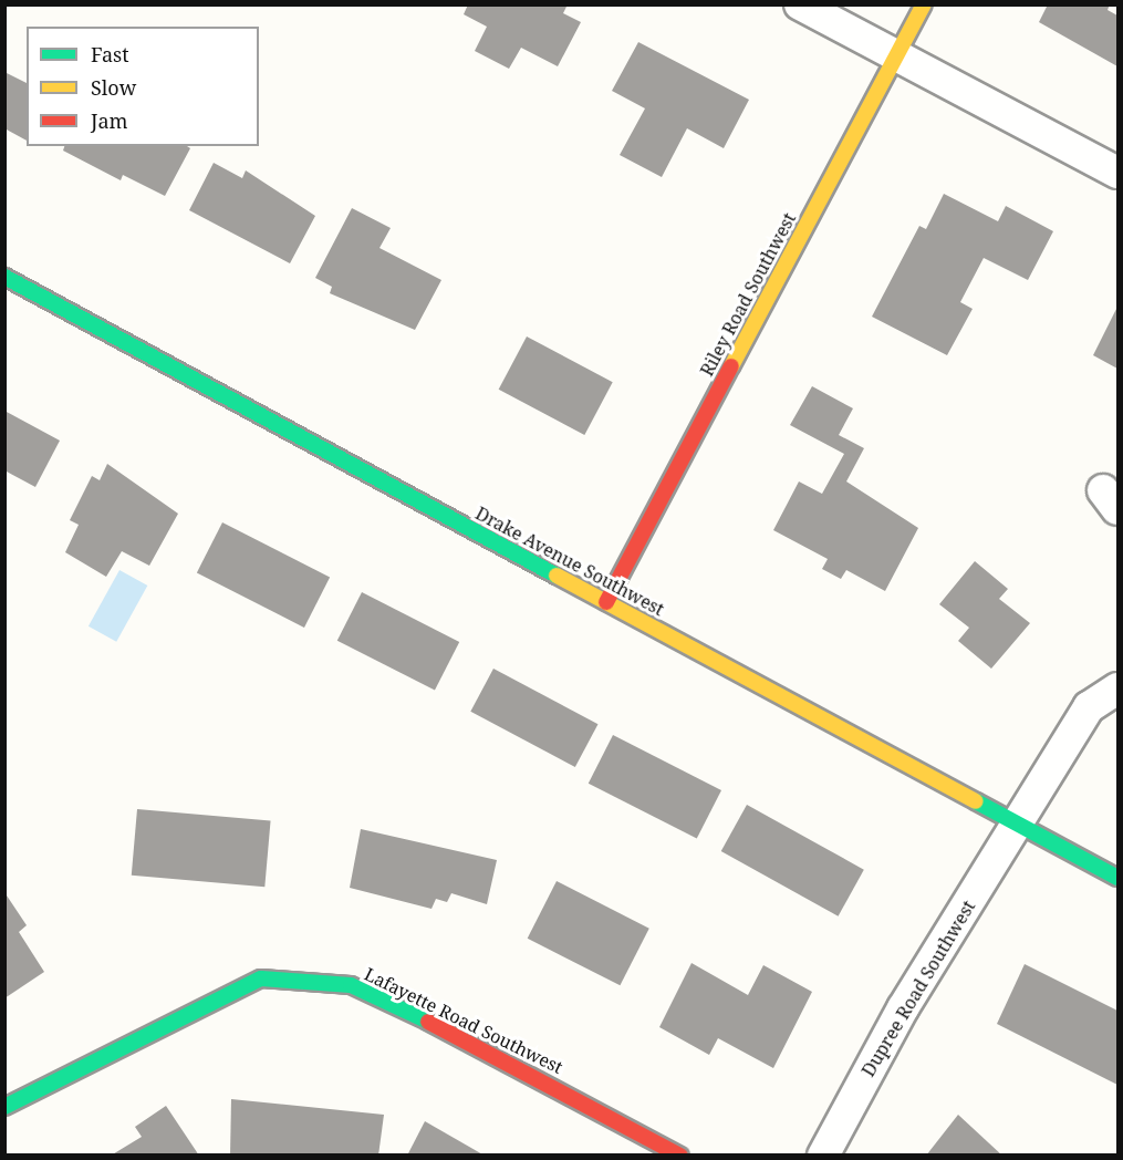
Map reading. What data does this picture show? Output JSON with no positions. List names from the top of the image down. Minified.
{"streets":{"street":["Riley Road Southwest","Drake Avenue Southwest","Dupree Road Southwest","Lafayette Road Southwest"]},"crossings":[["Riley Road Southwest","Drake Avenue Southwest"],["Drake Avenue Southwest","Dupree Road Southwest"]],"legend":["Fast","Slow","Jam"]}
